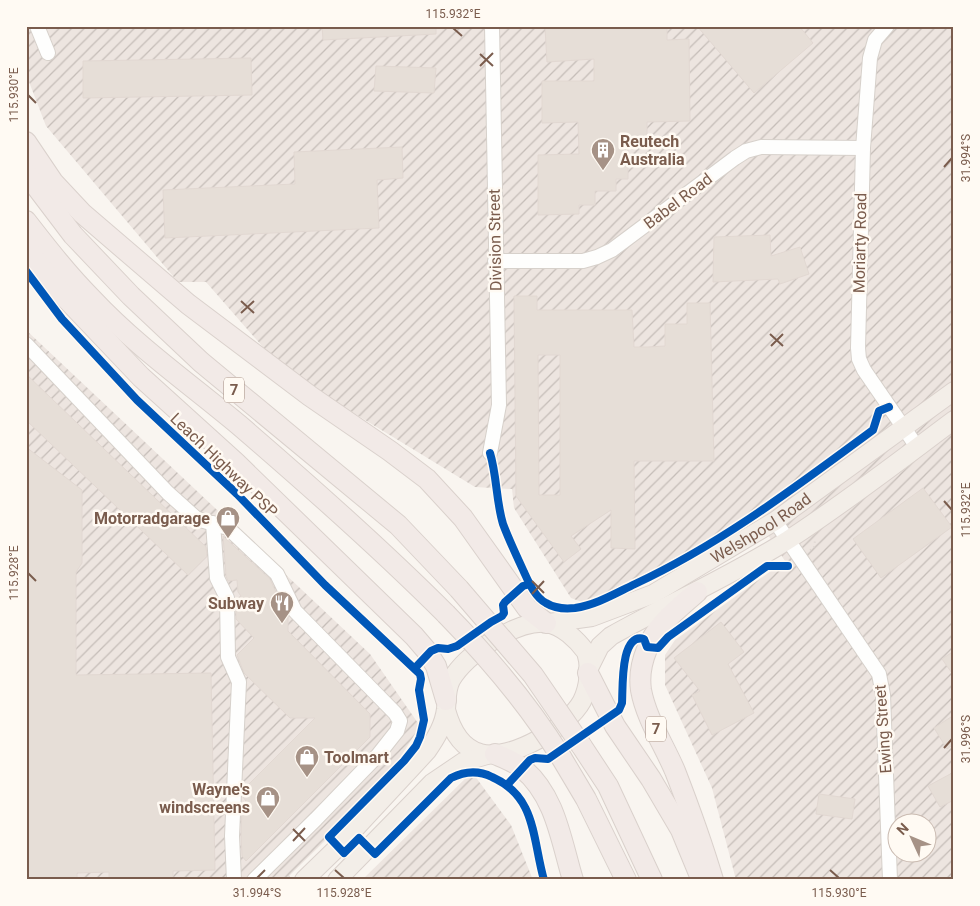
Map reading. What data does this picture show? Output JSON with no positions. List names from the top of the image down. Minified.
{"streets":{"highway":["7"],"main road":["Welshpool Road"],"street":["Babel Road","Division Street","Moriarty Road","Ewing Street"],"cycle path":["Leach Highway PSP"]},"crossings":[["Babel Road","Division Street"],["Babel Road","Moriarty Road"],["Moriarty Road","Welshpool Road"],["7","Welshpool Road"],["Welshpool Road","Ewing Street"]],"places":{"building":["Reutech Australia"],"shop":["Motorradgarage","Toolmart","Wayne's windscreens"],"restaurant":["Subway"]},"north":"top left","coordinates":["115.932°E","115.930°E","31.994°S","115.928°E","31.996°S"]}
